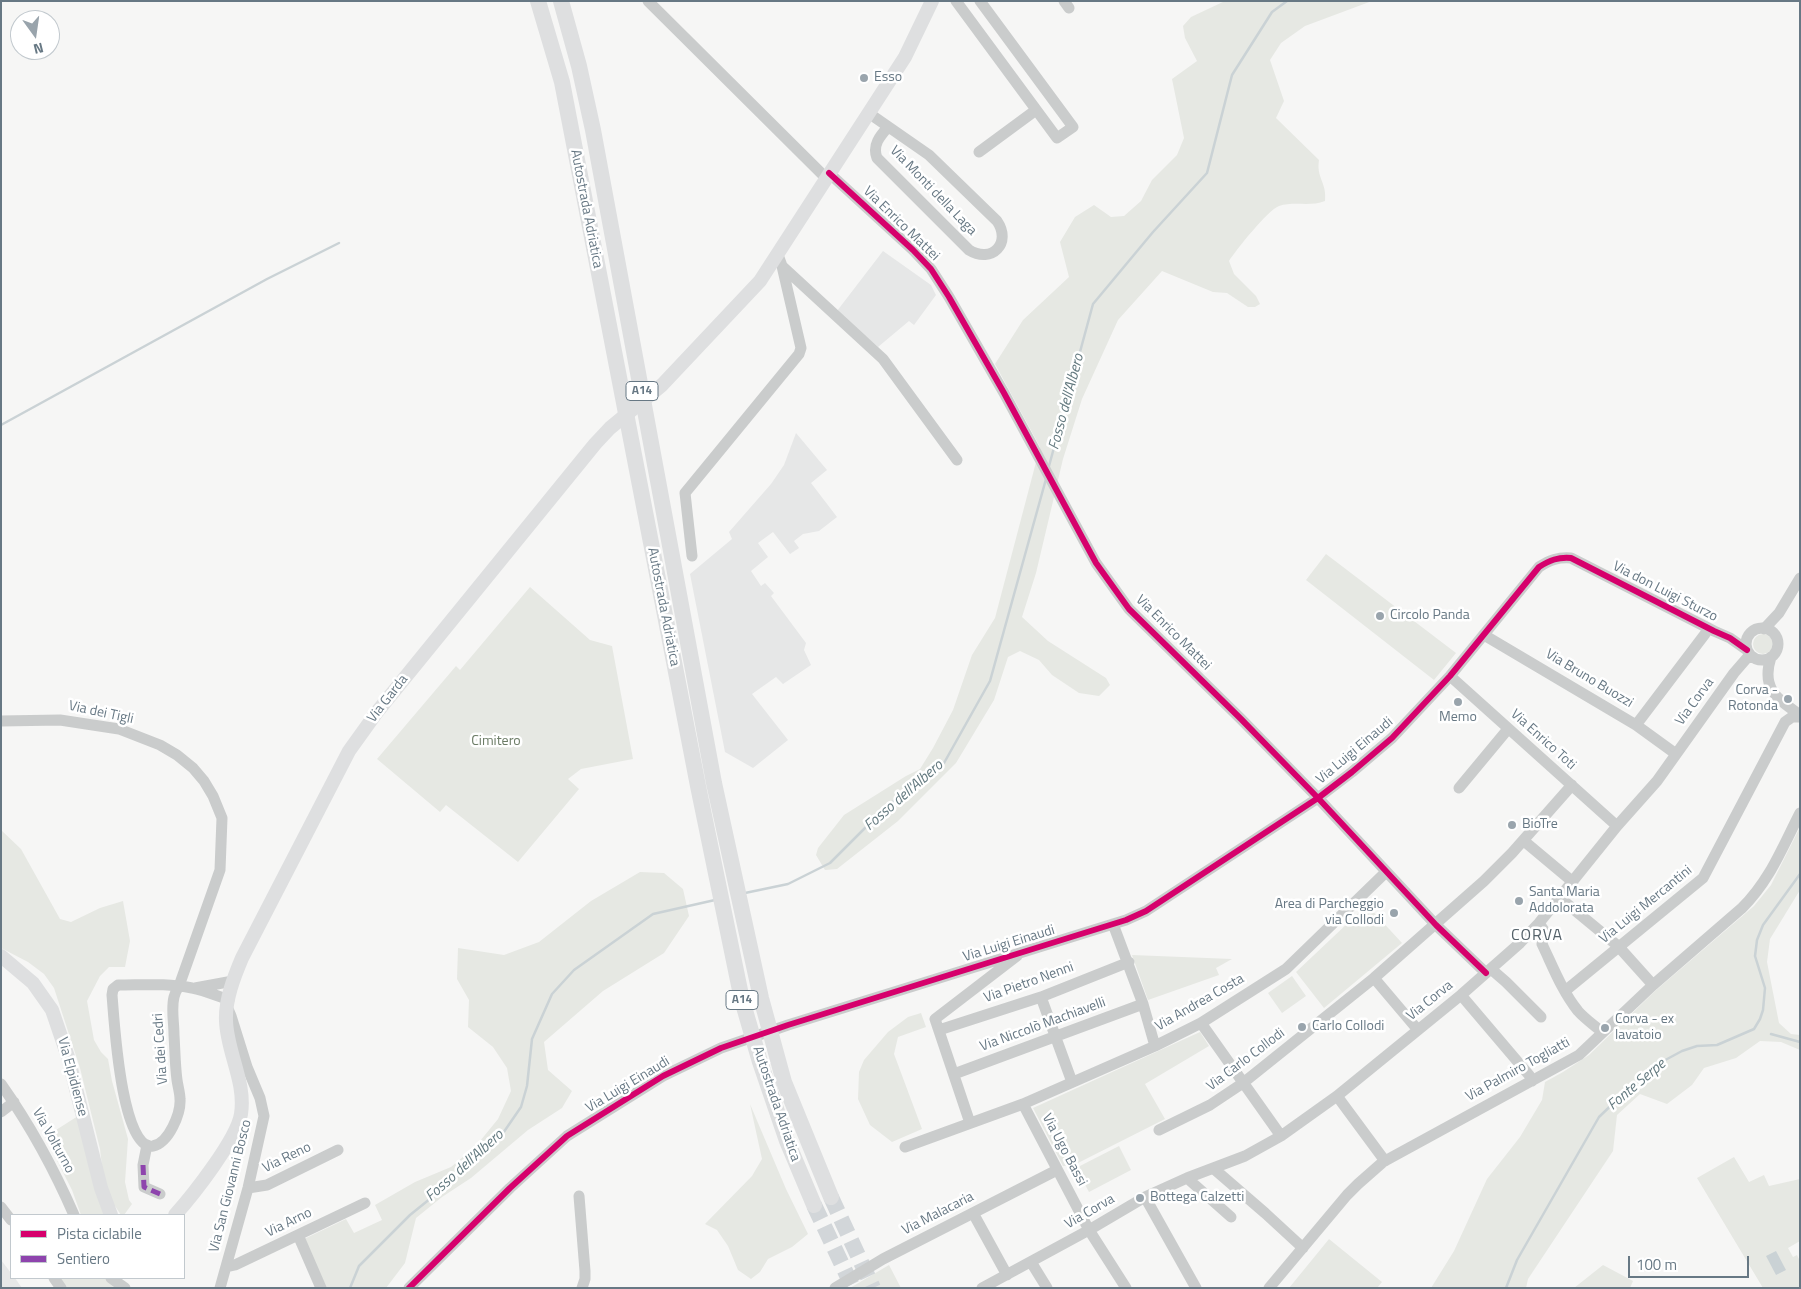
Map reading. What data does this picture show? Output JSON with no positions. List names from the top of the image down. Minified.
{"streets":{"highway":["Autostrada Adriatica","A14"],"main road":["Via Garda","Via Elpidiense"],"street":["Via Monti della Laga","Via Enrico Mattei","Via don Luigi Sturzo","Via Bruno Buozzi","Via Corva","Via dei Tigli","Via Enrico Toti","Via Luigi Einaudi","Via Luigi Mercantini","Via Pietro Nenni","Via Andrea Costa","Via Niccolò Machiavelli","Via dei Cedri","Via Carlo Collodi","Via Palmiro Togliatti","Via Volturno","Via Ugo Bassi","Via Reno","Via San Giovanni Bosco","Via Malacaria","Via Arno"]},"crossings":[["Via Enrico Mattei","Via Garda"],["Via Enrico Mattei","Via Corva"],["Via Enrico Mattei","Via Luigi Einaudi"],["Via Enrico Mattei","Via Andrea Costa"],["Via Enrico Mattei","Via Carlo Collodi"],["Via don Luigi Sturzo","Via Corva"],["Via don Luigi Sturzo","Via Luigi Einaudi"],["Via Bruno Buozzi","Via Corva"],["Via Bruno Buozzi","Via Luigi Einaudi"],["Via Garda","Via San Giovanni Bosco"],["Via Corva","Via Enrico Toti"],["Via Corva","Via Ugo Bassi"],["Via dei Tigli","Via dei Cedri"],["Via Enrico Toti","Via Luigi Einaudi"],["Via Enrico Toti","Via Carlo Collodi"],["Via Luigi Einaudi","Via Pietro Nenni"],["Via Andrea Costa","Via Ugo Bassi"],["Via Ugo Bassi","Via Malacaria"],["Via Reno","Via San Giovanni Bosco"],["Via San Giovanni Bosco","Via Arno"]],"districts":["CORVA"],"water":["Fosso dell'Albero","Fonte Serpe"],"parks":["Cimitero"],"places":["Esso","Circolo Panda","Corva - Rotonda","Memo","BioTre","Santa Maria Addolorata","Area di Parcheggio via Collodi","Carlo Collodi","Corva - ex lavatoio","Bottega Calzetti"],"legend":["Pista ciclabile","Sentiero"],"scale_bar":"100 m","north":"bottom"}
